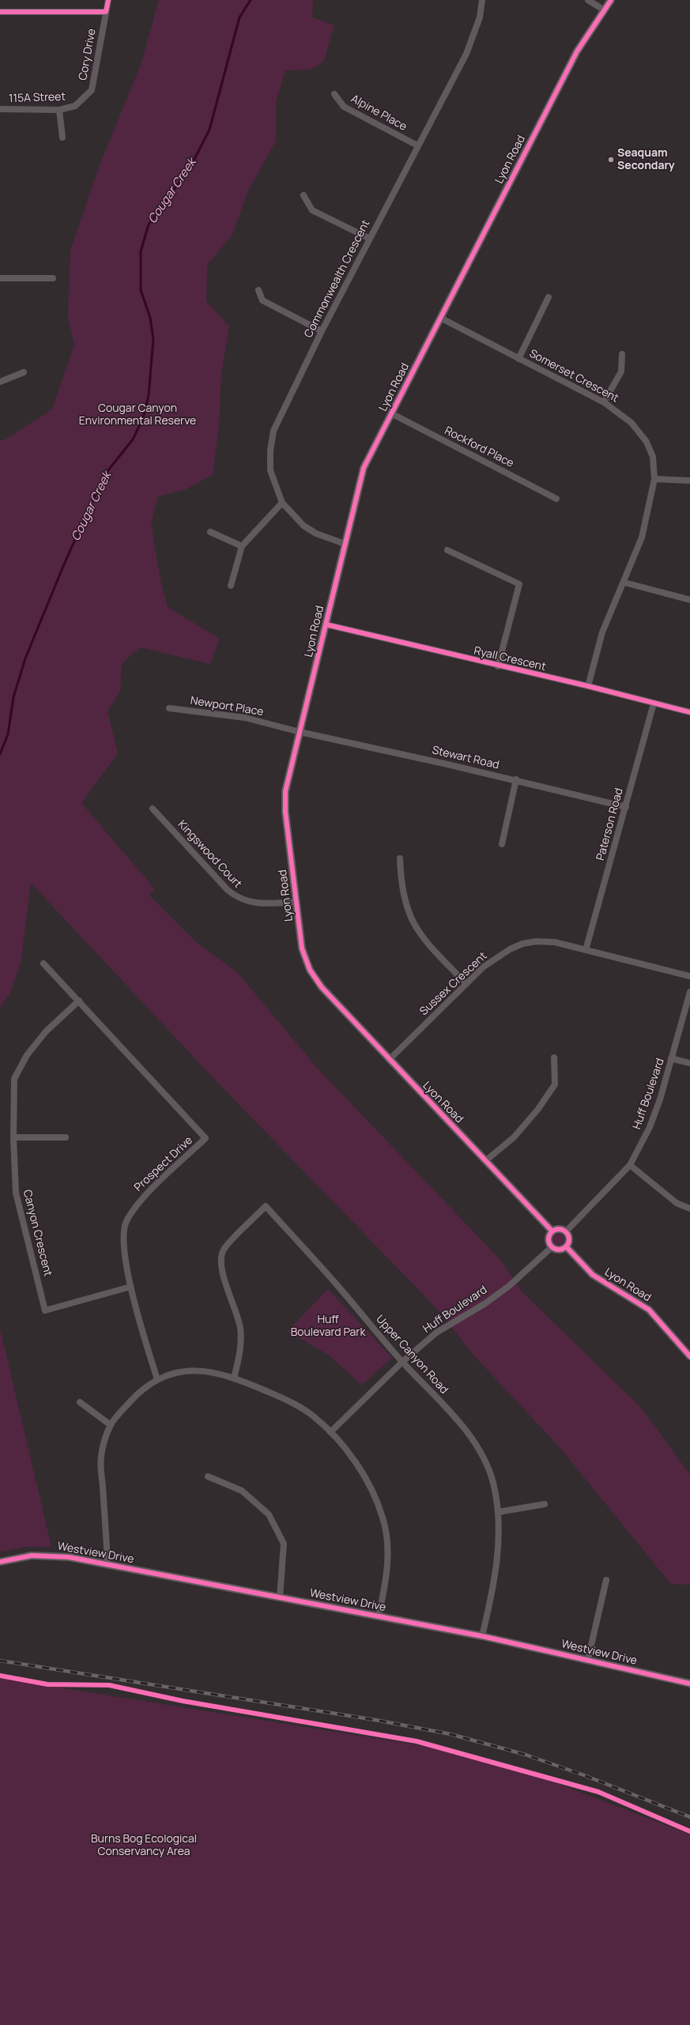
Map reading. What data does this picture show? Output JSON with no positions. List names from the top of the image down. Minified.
{"streets":{"street":["Cory Drive","115A Street","Alpine Place","Lyon Road","Commonwealth Crescent","Somerset Crescent","Rockford Place","Ryall Crescent","Newport Place","Stewart Road","Paterson Road","Kingswood Court","Sussex Crescent","Huff Boulevard","Prospect Drive","Canyon Crescent","Upper Canyon Road","Westview Drive"]},"crossings":[["Cory Drive","115A Street"],["Alpine Place","Commonwealth Crescent"],["Lyon Road","Commonwealth Crescent"],["Lyon Road","Somerset Crescent"],["Lyon Road","Rockford Place"],["Lyon Road","Ryall Crescent"],["Lyon Road","Newport Place"],["Lyon Road","Stewart Road"],["Lyon Road","Kingswood Court"],["Lyon Road","Sussex Crescent"],["Lyon Road","Huff Boulevard"],["Somerset Crescent","Ryall Crescent"],["Ryall Crescent","Paterson Road"],["Newport Place","Stewart Road"],["Stewart Road","Paterson Road"],["Paterson Road","Sussex Crescent"],["Huff Boulevard","Upper Canyon Road"],["Prospect Drive","Canyon Crescent"],["Upper Canyon Road","Westview Drive"]],"water":["Cougar Creek"],"parks":["Cougar Canyon Environmental Reserve","Huff Boulevard Park","Burns Bog Ecological Conservancy Area"],"places":["Seaquam Secondary"]}
